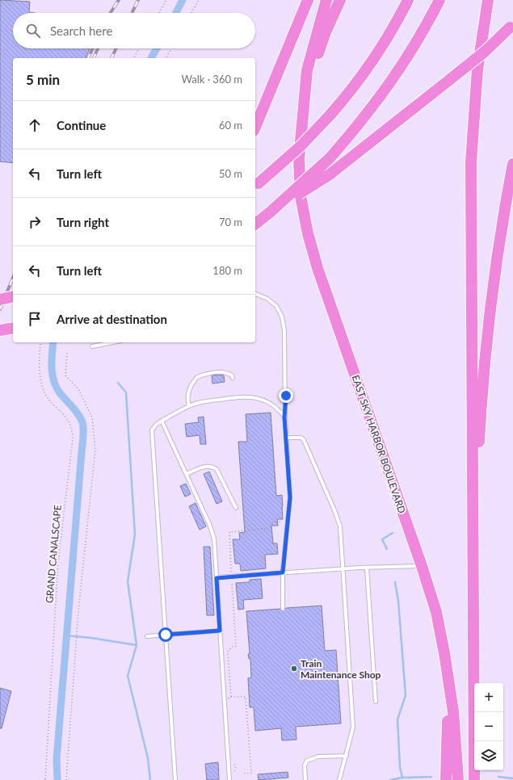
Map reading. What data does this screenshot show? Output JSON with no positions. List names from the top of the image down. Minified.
{"streets":{"highway":["EAST SKY HARBOR BOULEVARD"],"path":["GRAND CANALSCAPE"]},"places":["Train Maintenance Shop"],"page":{"search":"Search here","heading":["5 min","Walk · 360 m"],"list":[["Continue","60 m"],["Turn left","50 m"],["Turn right","70 m"],["Turn left","180 m"],"Arrive at destination"],"map_buttons":["+","−"]}}
